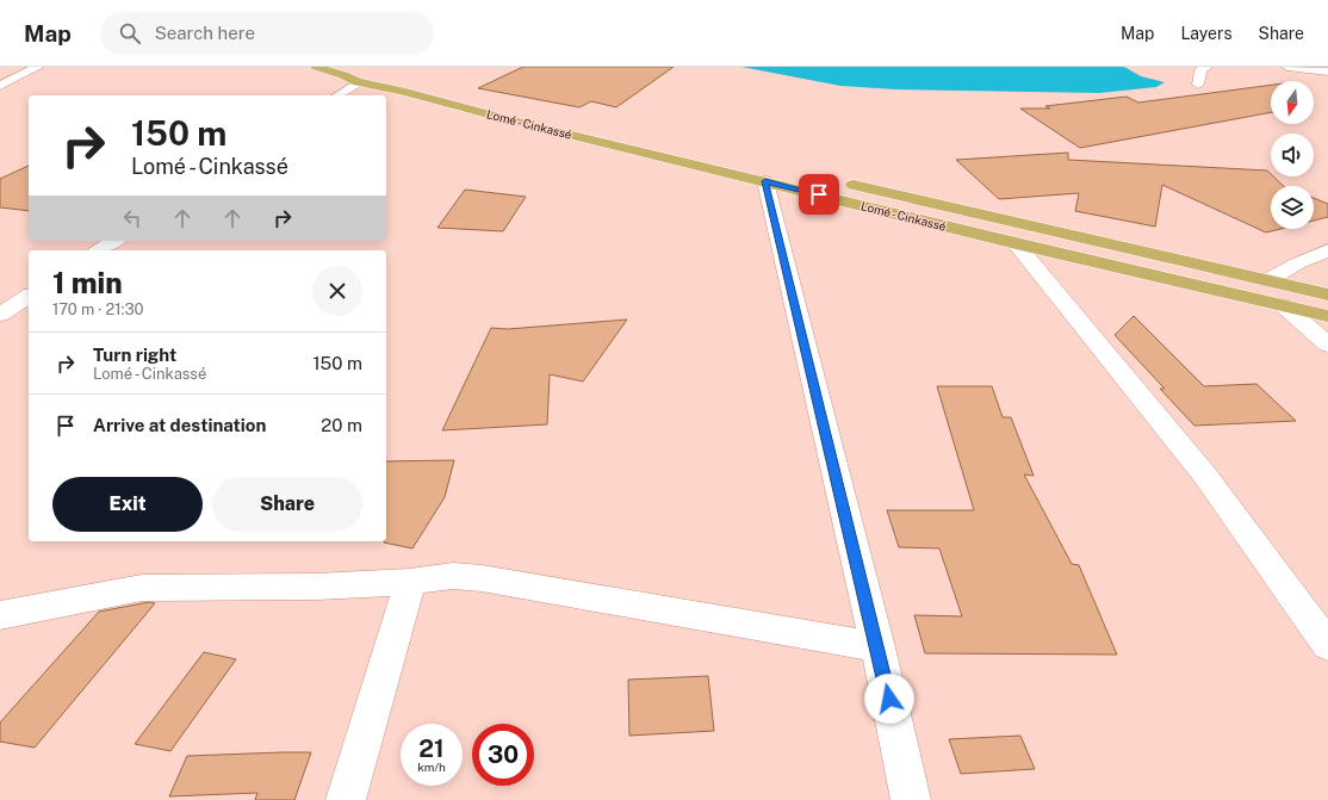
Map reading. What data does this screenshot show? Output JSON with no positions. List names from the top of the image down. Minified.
{"streets":{"highway":["Lomé - Cinkassé"]},"north":"bottom","page":{"header":"Map","search":"Search here","nav":["Map","Layers","Share"],"turn":["150 m","Lomé - Cinkassé"],"heading":["1 min","170 m · 21:30"],"list":[{"name":"Turn right","note":"Lomé - Cinkassé","value":"150 m"},{"name":"Arrive at destination","value":"20 m"}],"buttons":["Exit","Share"],"speed":"21 km/h","limit":"30"}}
